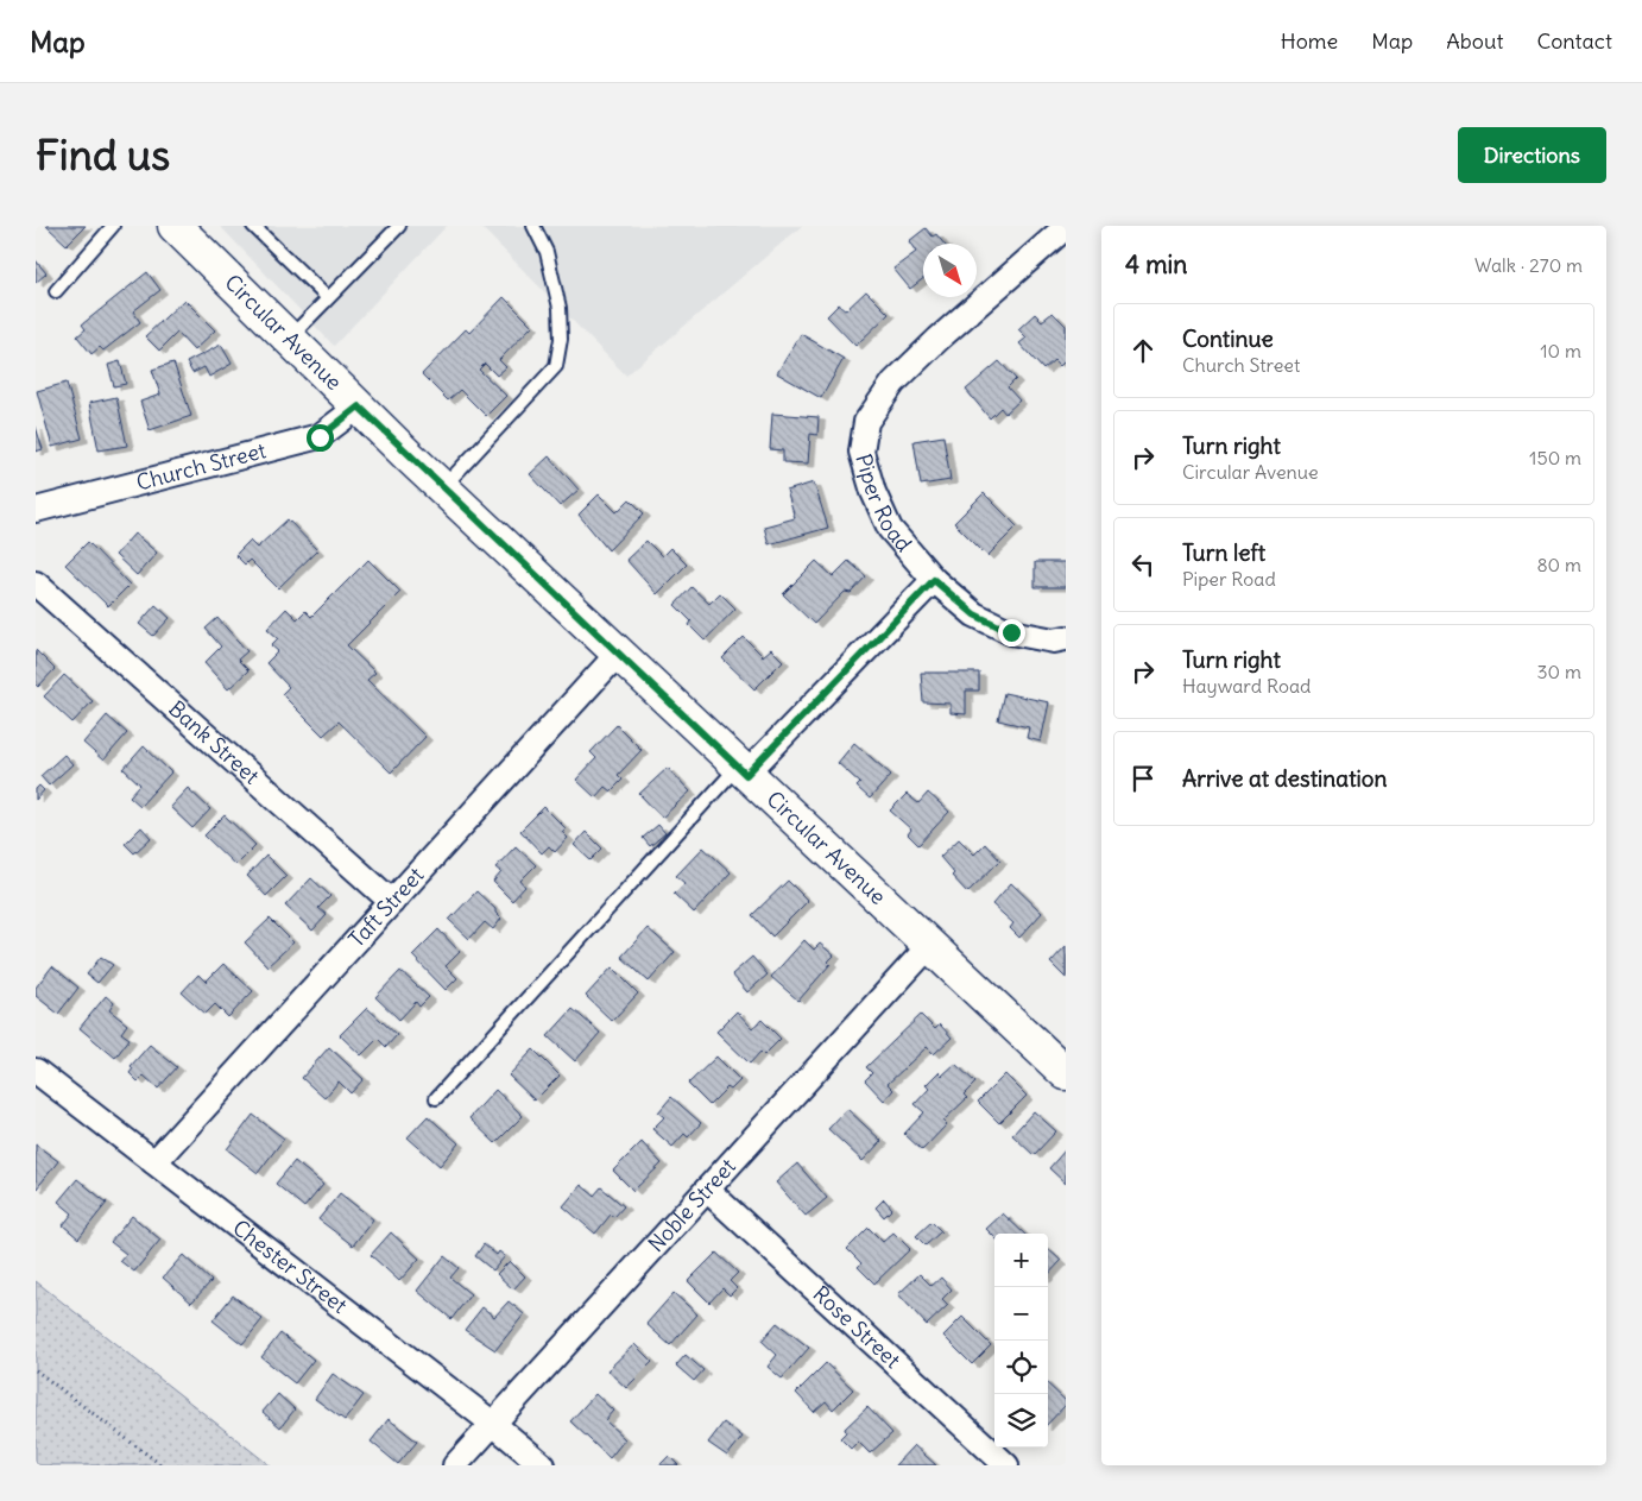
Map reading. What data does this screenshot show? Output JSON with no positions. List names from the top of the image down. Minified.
{"streets":{"main road":["Circular Avenue"],"street":["Church Street","Piper Road","Bank Street","Taft Street","Noble Street","Chester Street","Rose Street"]},"crossings":[["Circular Avenue","Church Street"],["Circular Avenue","Taft Street"],["Circular Avenue","Noble Street"],["Bank Street","Taft Street"],["Taft Street","Chester Street"],["Noble Street","Chester Street"],["Noble Street","Rose Street"]],"north":"bottom right","page":{"header":"Map","nav":["Home","Map","About","Contact"],"buttons":"Directions","title":"Find us","heading":["4 min","Walk · 270 m"],"list":[["Continue","Church Street","10 m"],["Turn right","Circular Avenue","150 m"],["Turn left","Piper Road","80 m"],["Turn right","Hayward Road","30 m"],"Arrive at destination"],"map_buttons":["+","−"]}}
